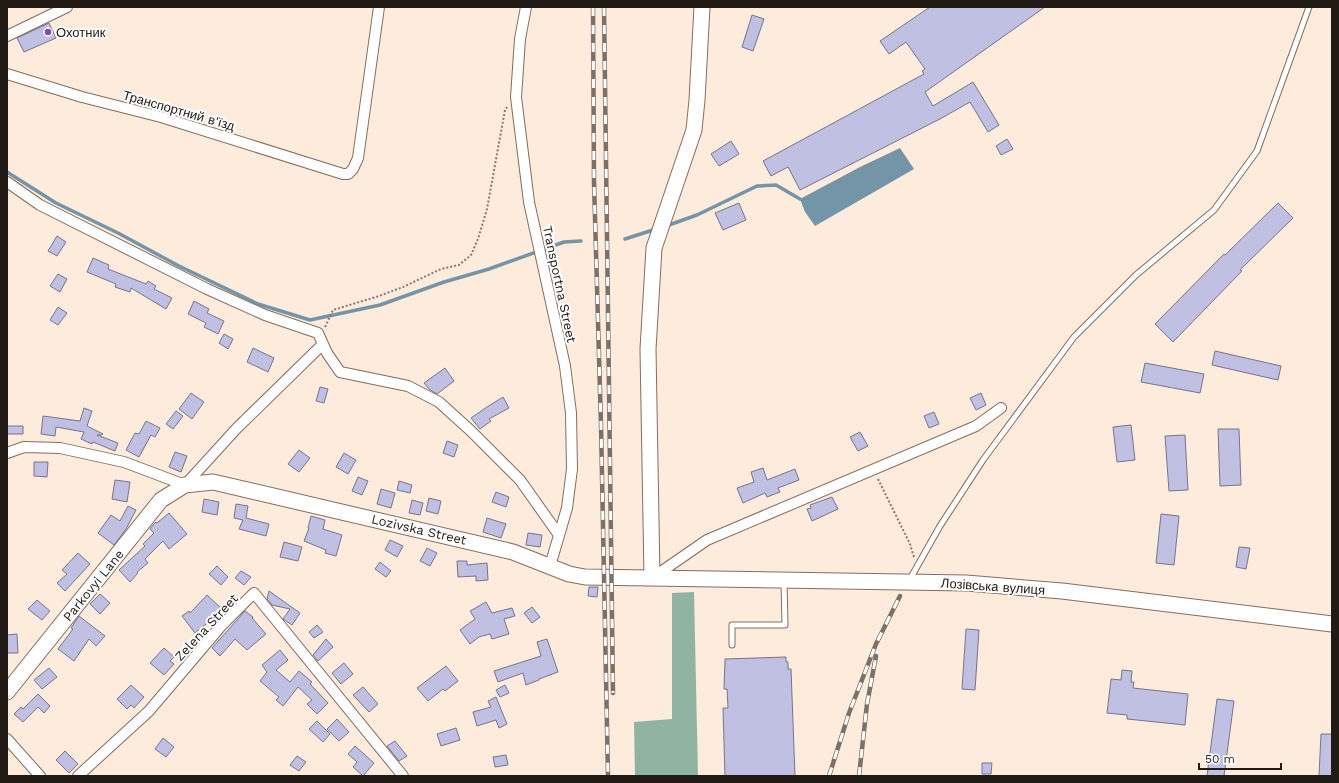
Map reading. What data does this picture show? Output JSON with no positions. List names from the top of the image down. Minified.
{"streets":{"main road":["Lozivska Street","Parkovyi Lane","Лозівська вулиця"],"street":["Транспортний в'їзд","Transportna Street","Zelena Street"]},"crossings":[["Transportna Street","Lozivska Street"],["Lozivska Street","Parkovyi Lane"],["Lozivska Street","Лозівська вулиця"]],"places":["Охотник"],"scale_bar":"50 m"}
